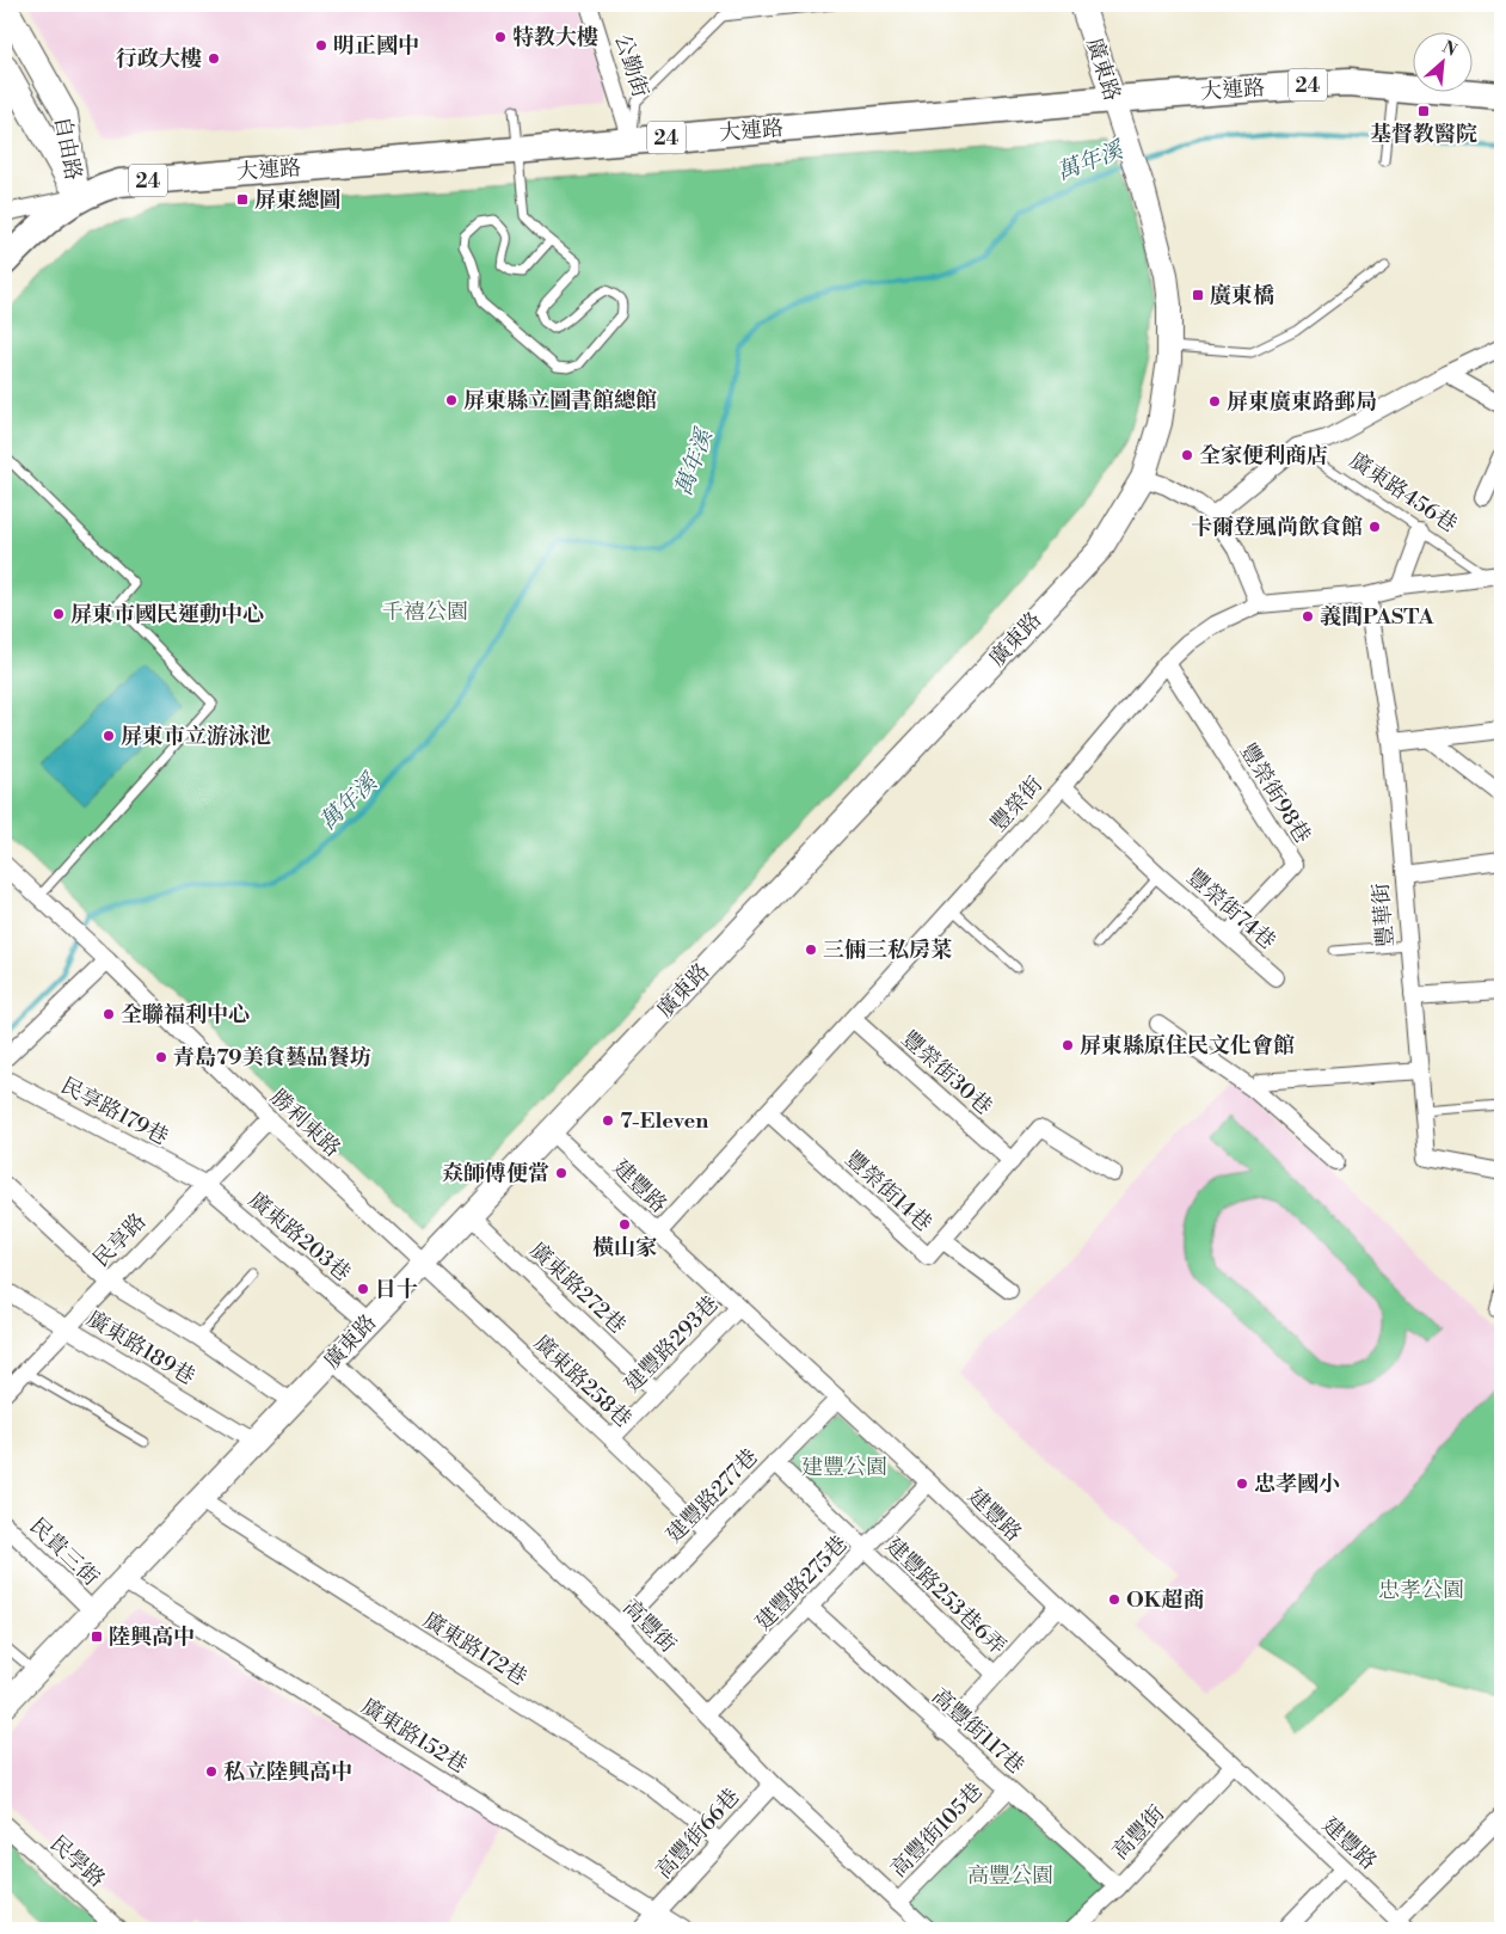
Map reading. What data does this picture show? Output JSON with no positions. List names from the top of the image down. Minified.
{"streets":{"main road":["24","大連路","自由路"],"street":["公勤街","廣東路","廣東路456巷","豐榮街98巷","豐榮街","豐榮街74巷","豐華街","豐榮街30巷","民享路179巷","勝利東路","建豐路","豐榮街14巷","廣東路203巷","民享路","廣東路272巷","建豐路293巷","廣東路189巷","廣東路258巷","建豐路277巷","民貴三街","建豐路275巷","建豐路253巷6弄","高豐街","廣東路172巷","高豐街117巷","廣東路152巷","高豐街105巷","高豐街66巷","民學路"]},"crossings":[["公勤街","大連路"],["廣東路","大連路"],["廣東路","勝利東路"],["廣東路","建豐路"],["廣東路","廣東路203巷"],["廣東路","廣東路272巷"],["廣東路","廣東路189巷"],["廣東路","廣東路258巷"],["廣東路","民貴三街"],["廣東路","高豐街"],["廣東路","廣東路172巷"],["廣東路","廣東路152巷"],["大連路","自由路"],["廣東路456巷","豐榮街"],["豐榮街98巷","豐榮街"],["豐榮街98巷","豐榮街74巷"],["豐榮街","豐榮街74巷"],["豐榮街","豐華街"],["豐榮街","豐榮街30巷"],["豐榮街","建豐路"],["豐榮街","豐榮街14巷"],["民享路179巷","廣東路203巷"],["民享路179巷","民享路"],["勝利東路","民享路"],["勝利東路","廣東路258巷"],["建豐路","建豐路293巷"],["建豐路","建豐路277巷"],["建豐路","建豐路275巷"],["建豐路","高豐街"],["廣東路203巷","民享路"],["民享路","廣東路189巷"],["廣東路272巷","建豐路293巷"],["建豐路293巷","廣東路258巷"],["廣東路258巷","建豐路277巷"],["建豐路277巷","建豐路253巷6弄"],["建豐路277巷","高豐街"],["建豐路275巷","建豐路253巷6弄"],["建豐路275巷","高豐街"],["建豐路275巷","高豐街117巷"],["高豐街","高豐街117巷"],["高豐街","高豐街105巷"],["高豐街","高豐街66巷"],["廣東路172巷","高豐街66巷"],["高豐街117巷","高豐街105巷"],["廣東路152巷","高豐街66巷"]],"water":["萬年溪"],"parks":["千禧公園","建豐公園","忠孝公園","高豐公園"],"places":{"other":["特教大樓","明正國中","行政大樓","屏東縣立圖書館總館","屏東廣東路郵局","全家便利商店","卡爾登風尚飲食館","屏東市國民運動中心","義間PASTA","屏東市立游泳池","三倆三私房菜","全聯福利中心","屏東縣原住民文化會館","青島79美食藝品餐坊","7-Eleven","𡘙師傅便當","橫山家","日十","忠孝國小","OK超商","私立陸興高中"],"transit":["基督教醫院","屏東總圖","廣東橋","陸興高中"]},"north":"top right"}
